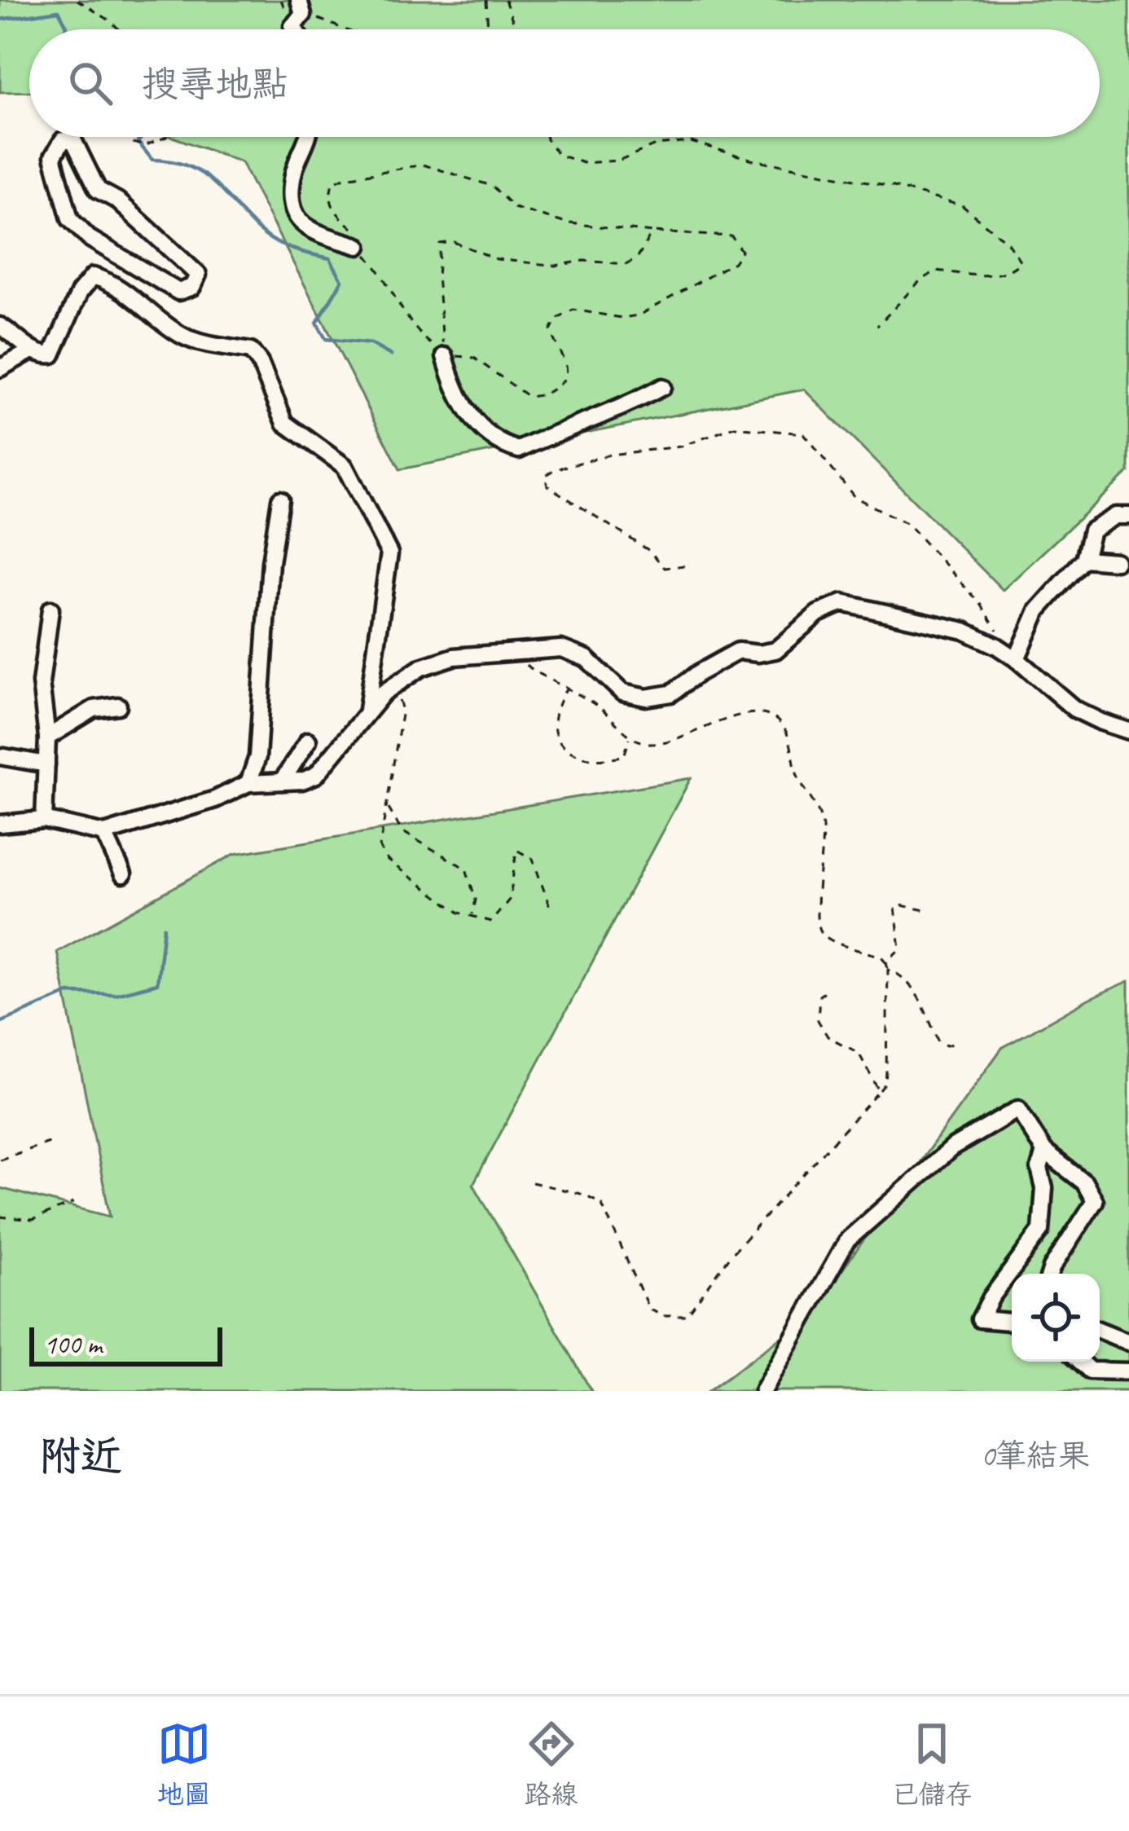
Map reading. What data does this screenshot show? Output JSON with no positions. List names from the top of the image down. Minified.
{"scale_bar":"100 m","page":{"search":"搜尋地點","scale":"100 m","heading":["附近","0筆結果"],"nav":["地圖","路線","已儲存"]}}
